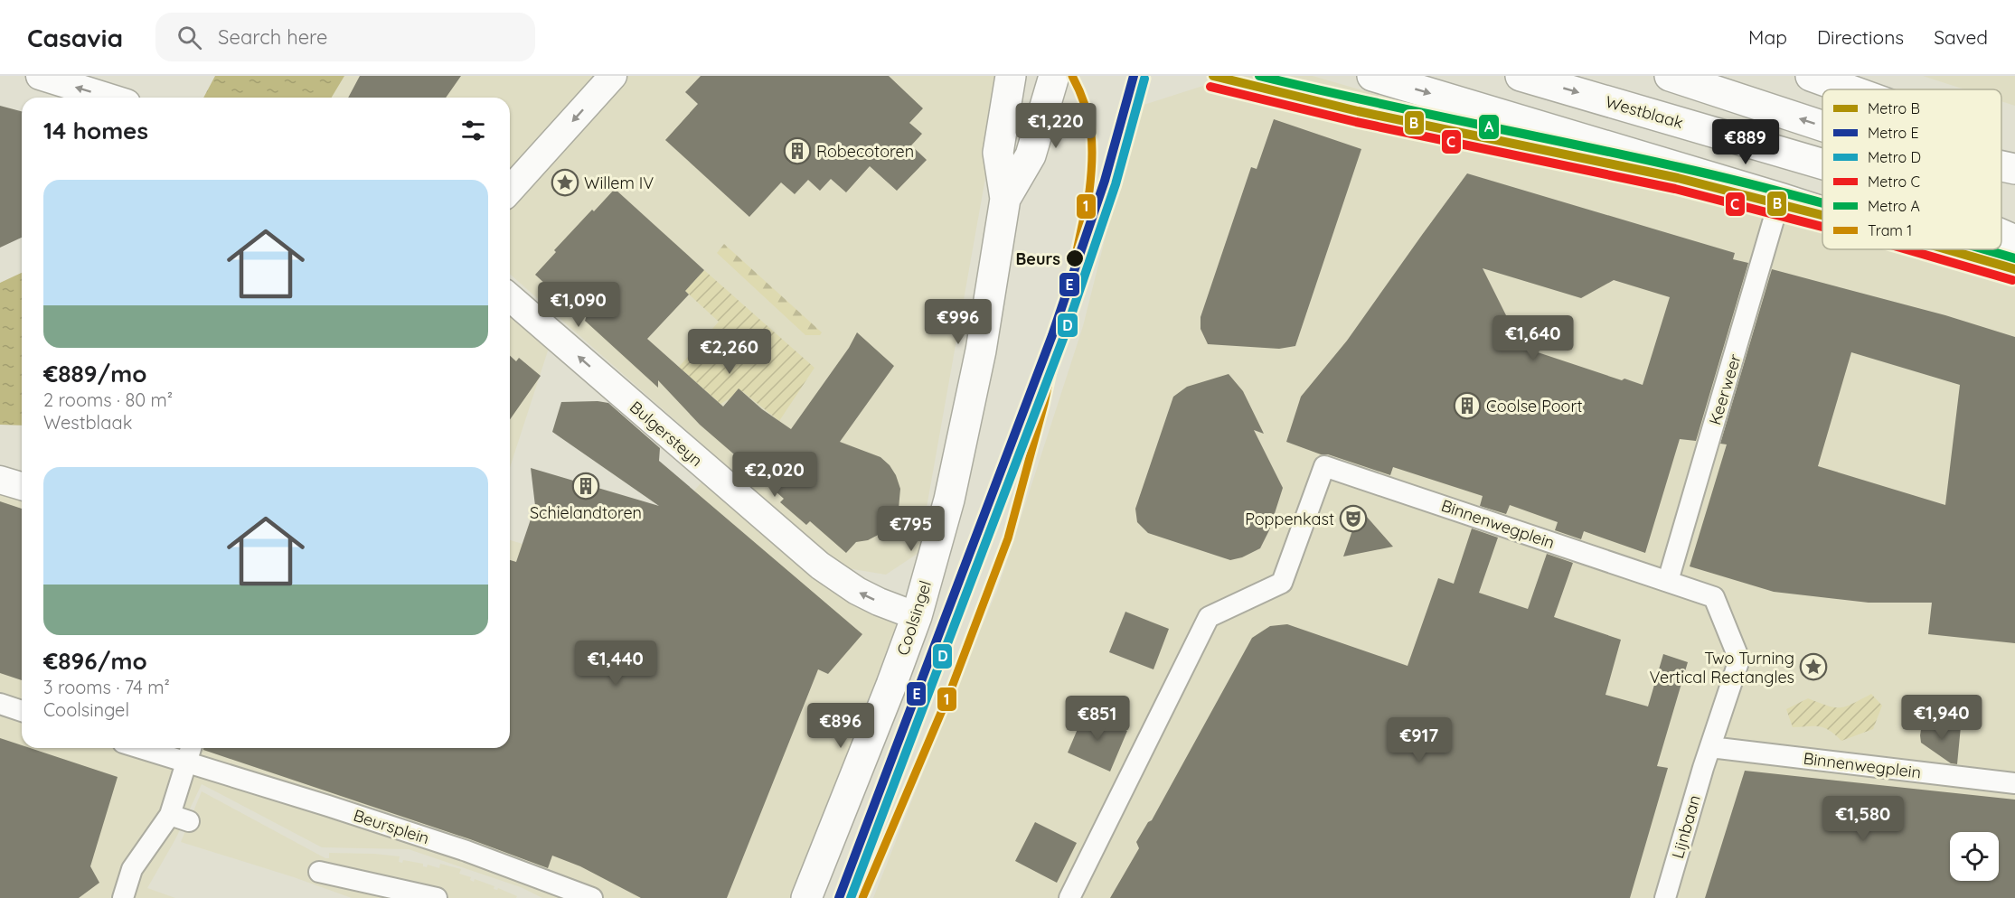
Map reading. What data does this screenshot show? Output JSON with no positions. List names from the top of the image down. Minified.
{"streets":{"main road":["Westblaak","Coolsingel"],"street":["Keerweer","Bulgersteyn","Binnenwegplein","Beursplein","Lijnbaan"]},"crossings":[["Keerweer","Binnenwegplein"],["Bulgersteyn","Coolsingel"],["Binnenwegplein","Lijnbaan"]],"one_way":["Bulgersteyn"],"places":{"building":["Robecotoren","Coolse Poort","Schielandtoren"],"place":["Willem IV","Two Turning Vertical Rectangles"],"other":["Beurs"],"theatre":["Poppenkast"]},"lines":["metro line B","metro line E","metro line A","tram line 1","metro line D","metro line C"],"legend":["Metro B","Metro E","Metro D","Metro C","Metro A","Tram 1"],"page":{"header":"Casavia","search":"Search here","nav":["Map","Directions","Saved"],"heading":"14 homes","price":["€1,220","€889","€1,090","€996","€1,640","€2,260","€2,020","€795","€1,440","€1,940","€851","€896","€917","€1,580"],"list":[{"name":"€889/mo","note":"2 rooms · 80 m² · Westblaak"},{"name":"€896/mo","note":"3 rooms · 74 m² · Coolsingel"}]}}
